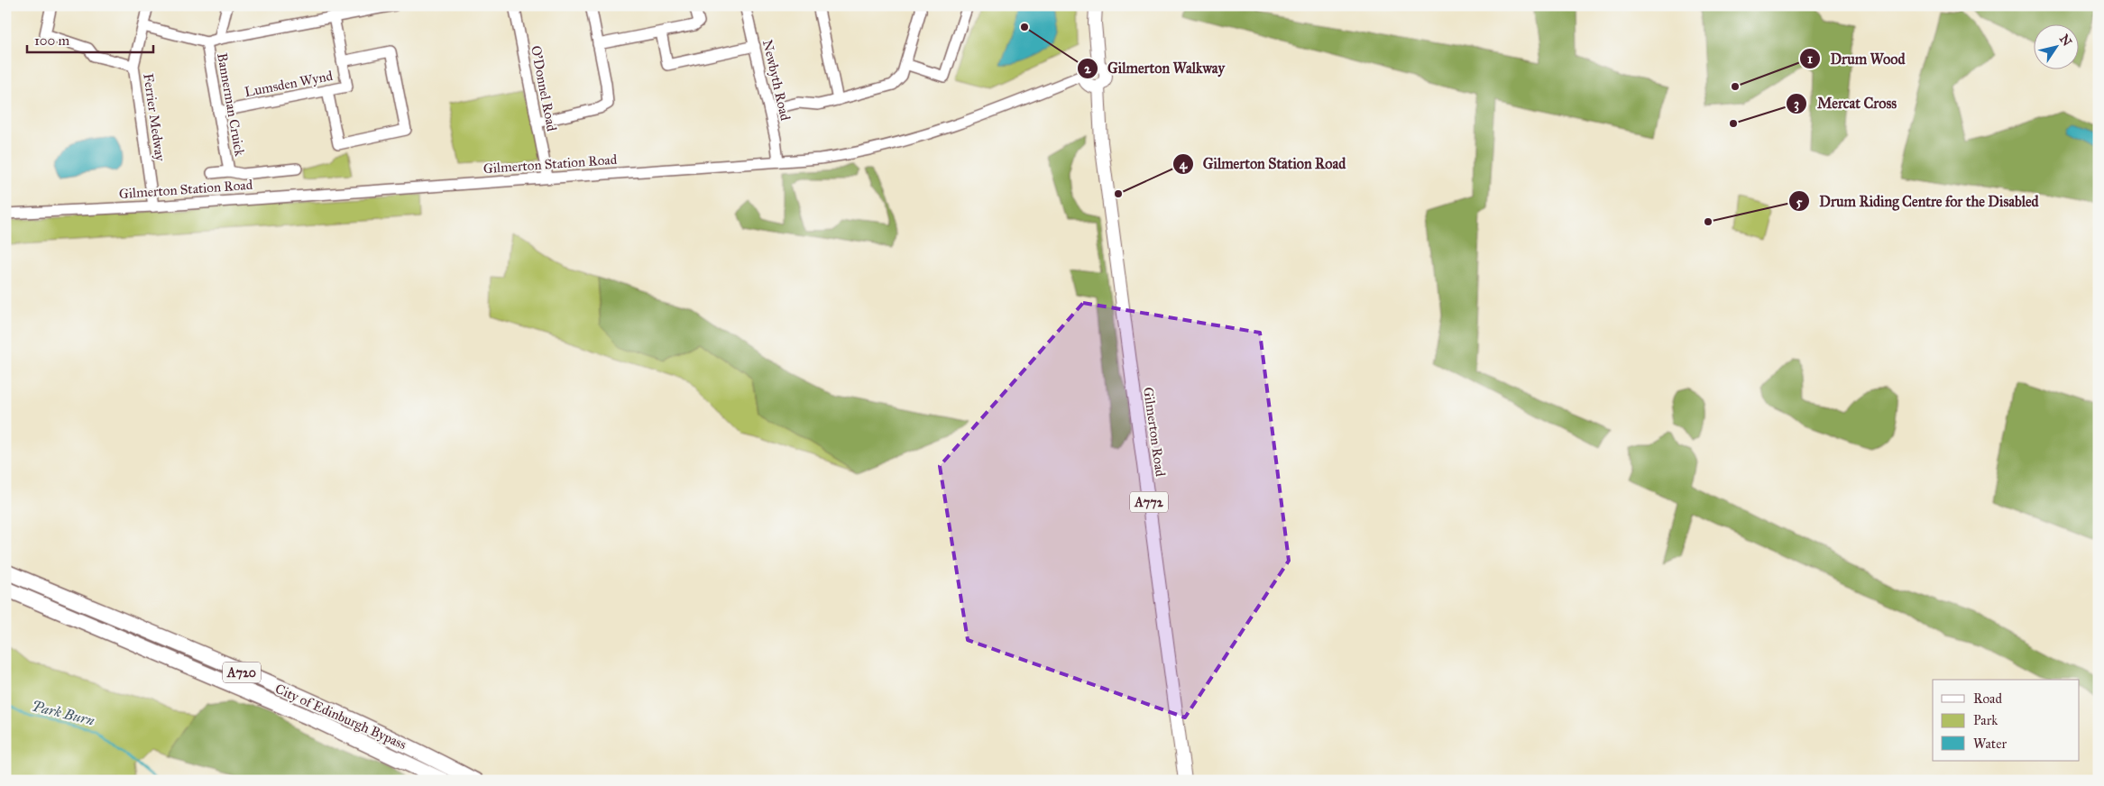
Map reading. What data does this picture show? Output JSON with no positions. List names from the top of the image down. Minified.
{"streets":{"highway":["A720","City of Edinburgh Bypass"],"main road":["Gilmerton Road","A772"],"street":["Newbyth Road","Lumsden Wynd","O'Donnel Road","Bannerman Cruick","Ferrier Medway","Gilmerton Station Road"]},"crossings":[["Newbyth Road","Gilmerton Station Road"],["Lumsden Wynd","Bannerman Cruick"],["O'Donnel Road","Gilmerton Station Road"],["Ferrier Medway","Gilmerton Station Road"],["Gilmerton Station Road","Gilmerton Road"],["Gilmerton Station Road","A772"],["Gilmerton Road","A772"]],"water":["Park Burn"],"places":["Gilmerton Walkway","Drum Wood","Mercat Cross","Gilmerton Station Road","Drum Riding Centre for the Disabled"],"legend":["Road","Park","Water"],"scale_bar":"100 m","north":"top right"}
